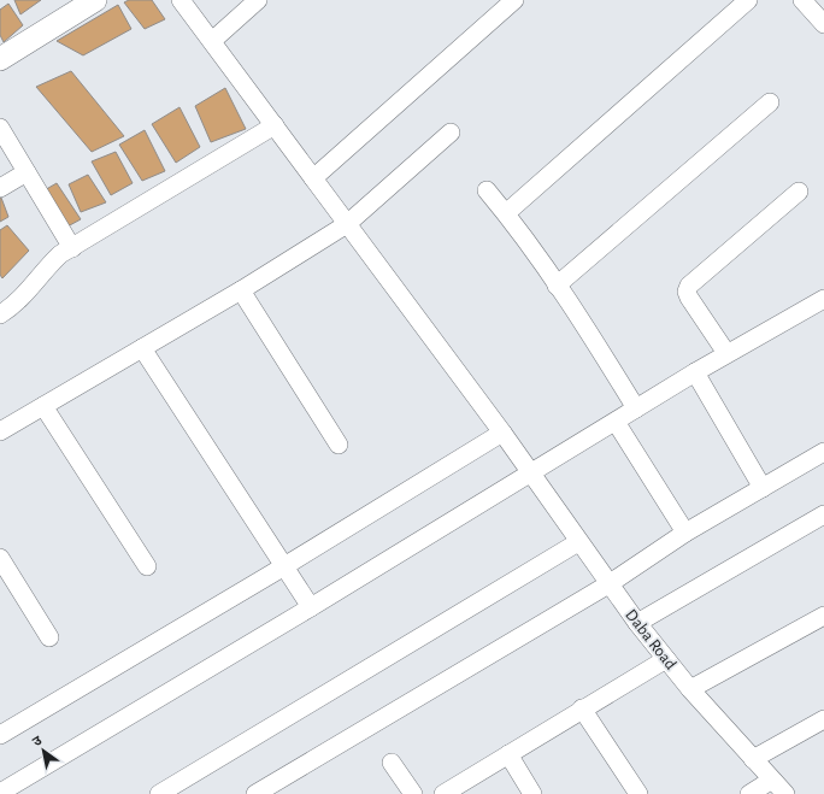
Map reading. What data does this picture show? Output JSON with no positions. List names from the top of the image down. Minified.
{"streets":{"street":["Daba Road"]},"north":"top left"}
